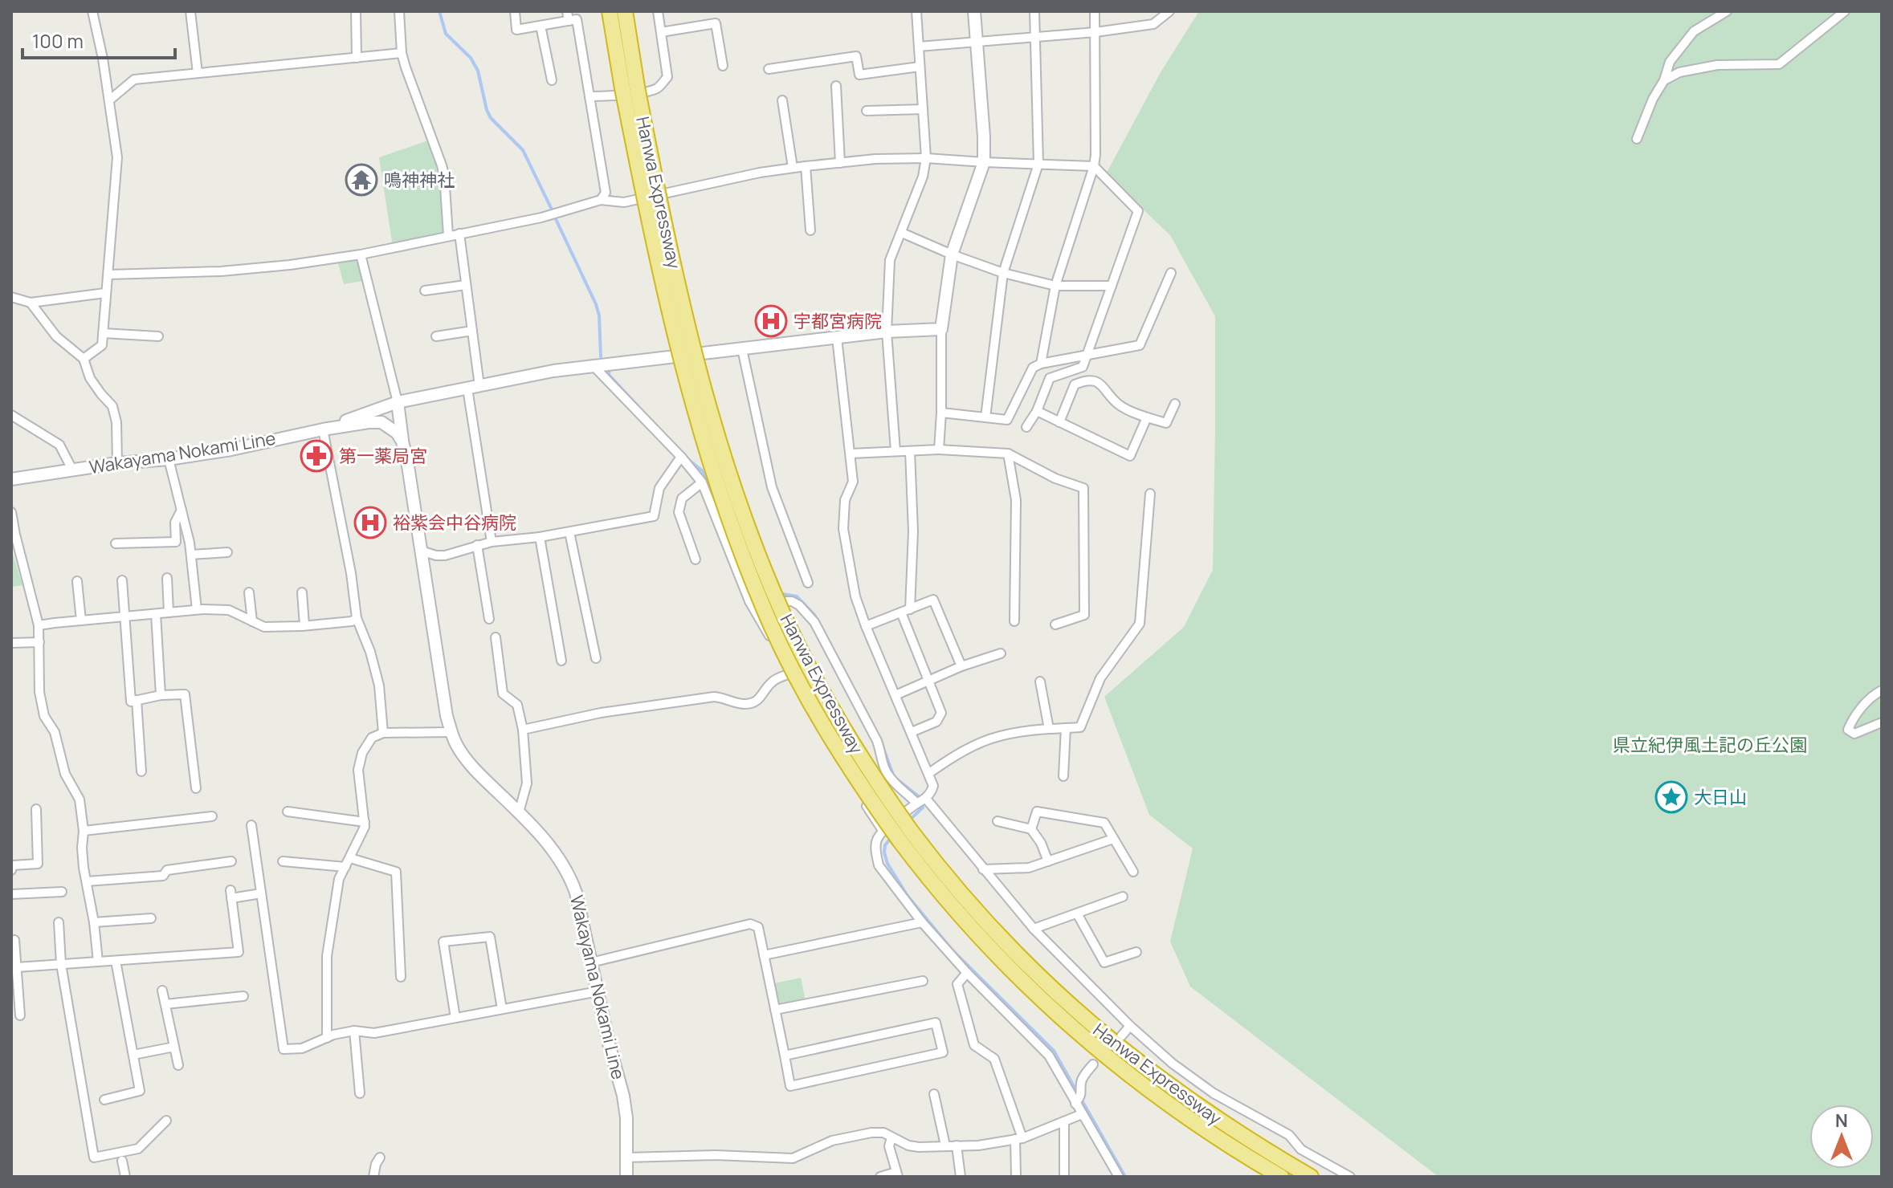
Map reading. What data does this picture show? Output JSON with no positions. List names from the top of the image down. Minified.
{"streets":{"highway":["Hanwa Expressway"],"main road":["Wakayama Nokami Line"]},"parks":["県立紀伊風土記の丘公園"],"places":{"temple":["鳴神神社"],"hospital":["宇都宮病院","裕紫会中谷病院"],"pharmacy":["第一薬局宮"],"place":["大日山"]},"scale_bar":"100 m","north":"top"}
